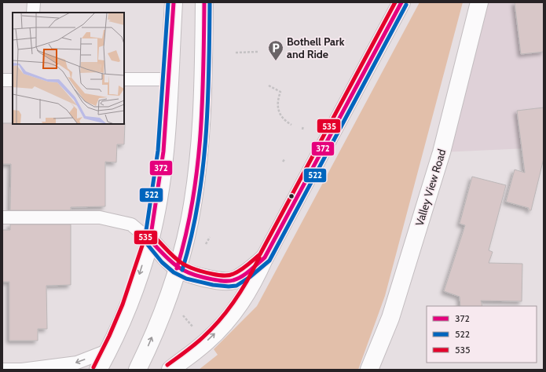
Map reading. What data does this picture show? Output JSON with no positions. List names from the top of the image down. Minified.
{"streets":{"main road":["Valley View Road"]},"places":{"parking":["Bothell Park and Ride"]},"lines":["transit line 372","transit line 522","transit line 535"],"legend":["372","522","535"]}
